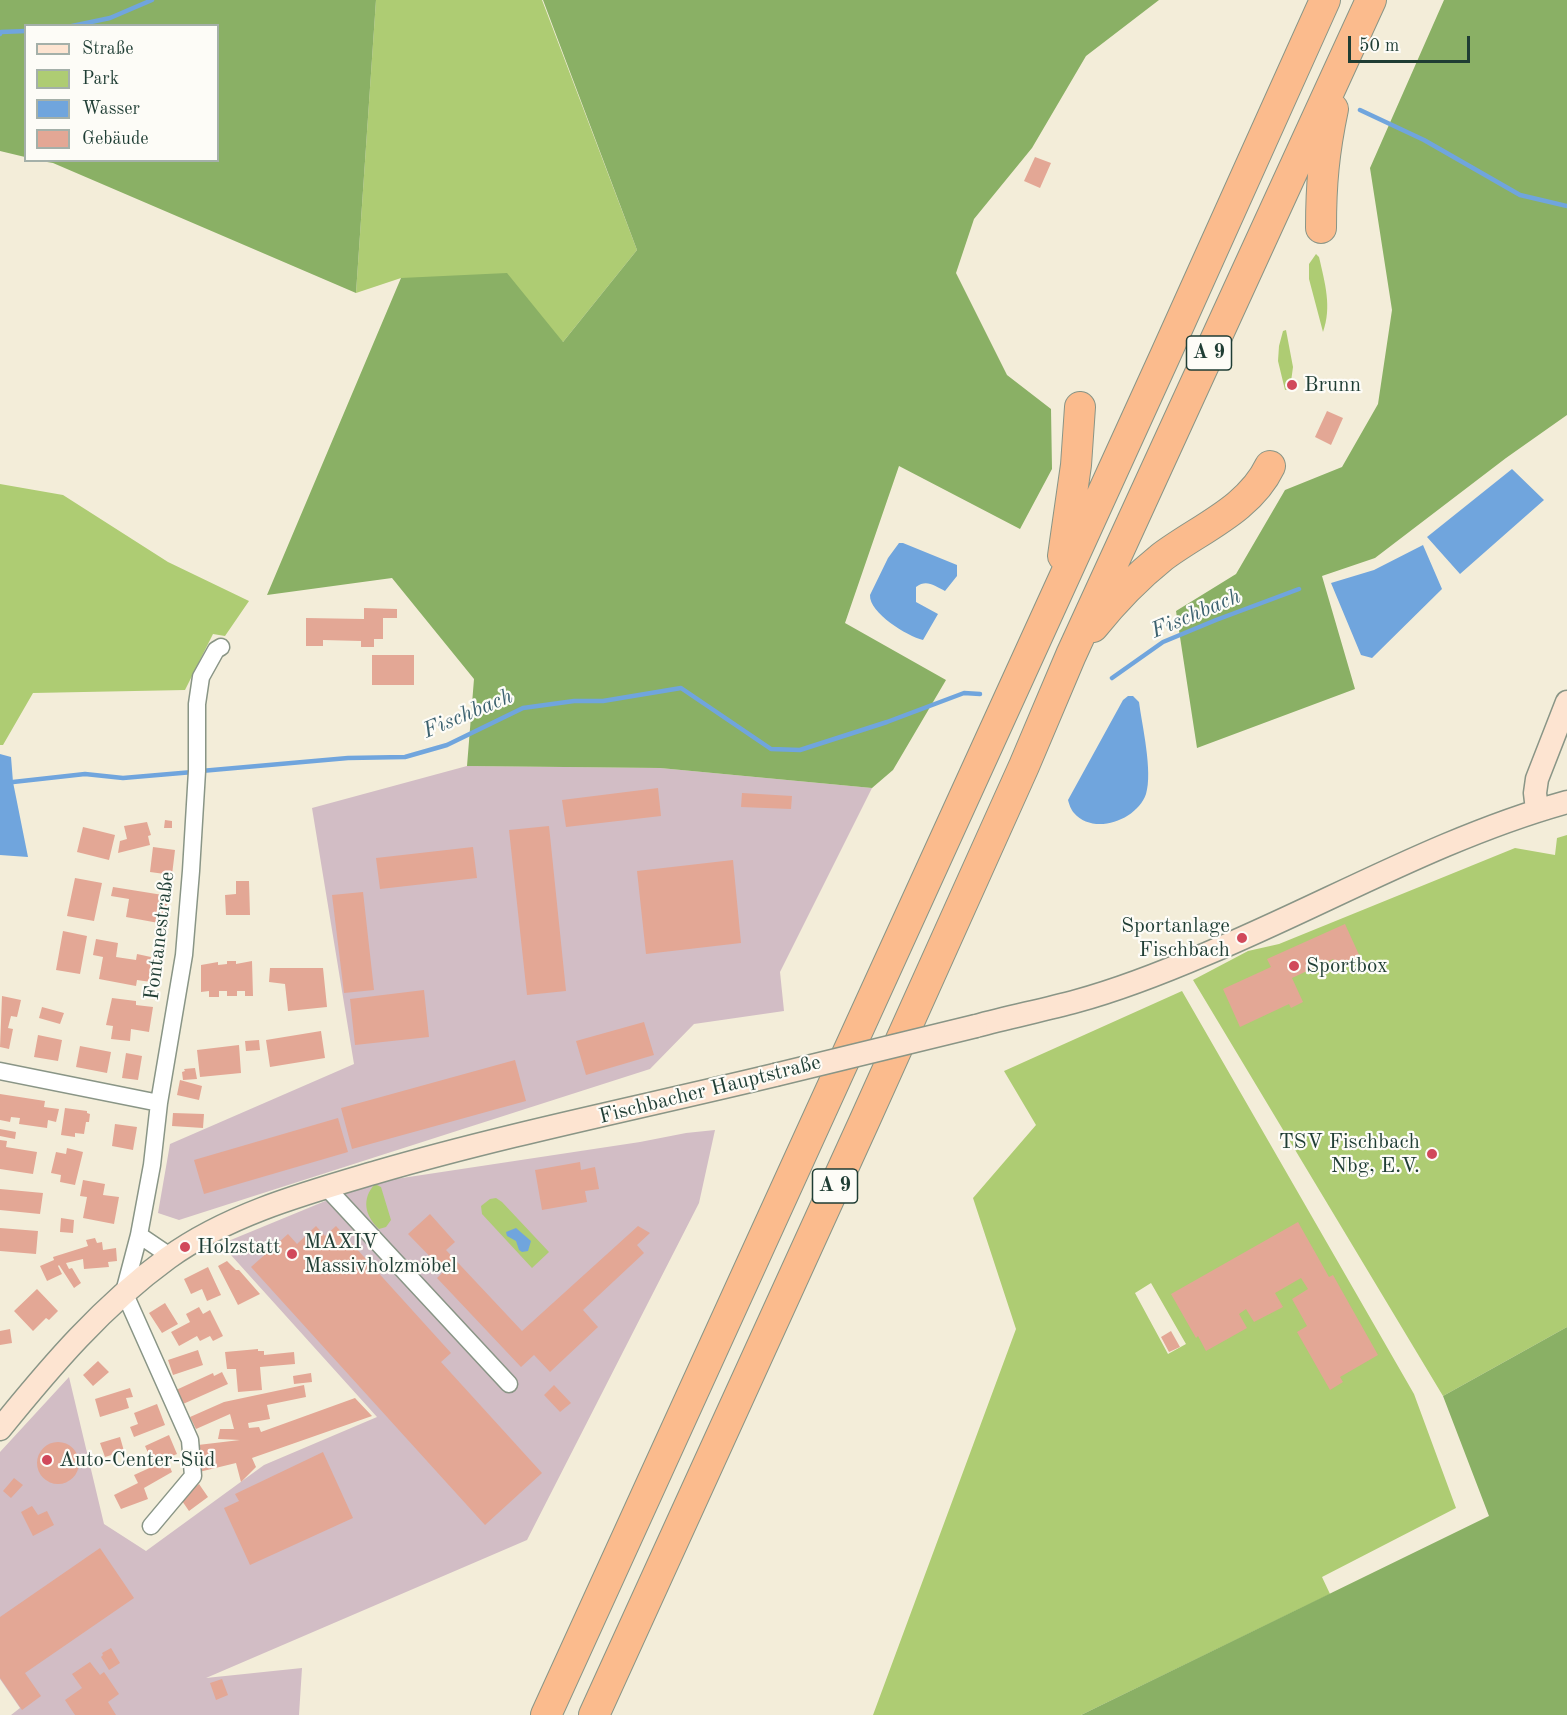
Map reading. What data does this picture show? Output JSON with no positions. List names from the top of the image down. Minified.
{"streets":{"highway":["A 9"],"main road":["Fischbacher Hauptstraße"],"street":["Fontanestraße"]},"crossings":[["Fontanestraße","Fischbacher Hauptstraße"]],"water":["Fischbach"],"places":["Brunn","Sportanlage Fischbach","Sportbox","TSV Fischbach Nbg, E.V.","Holzstatt","MAXIV Massivholzmöbel","Auto-Center-Süd"],"legend":["Straße","Park","Wasser","Gebäude"],"scale_bar":"50 m"}
